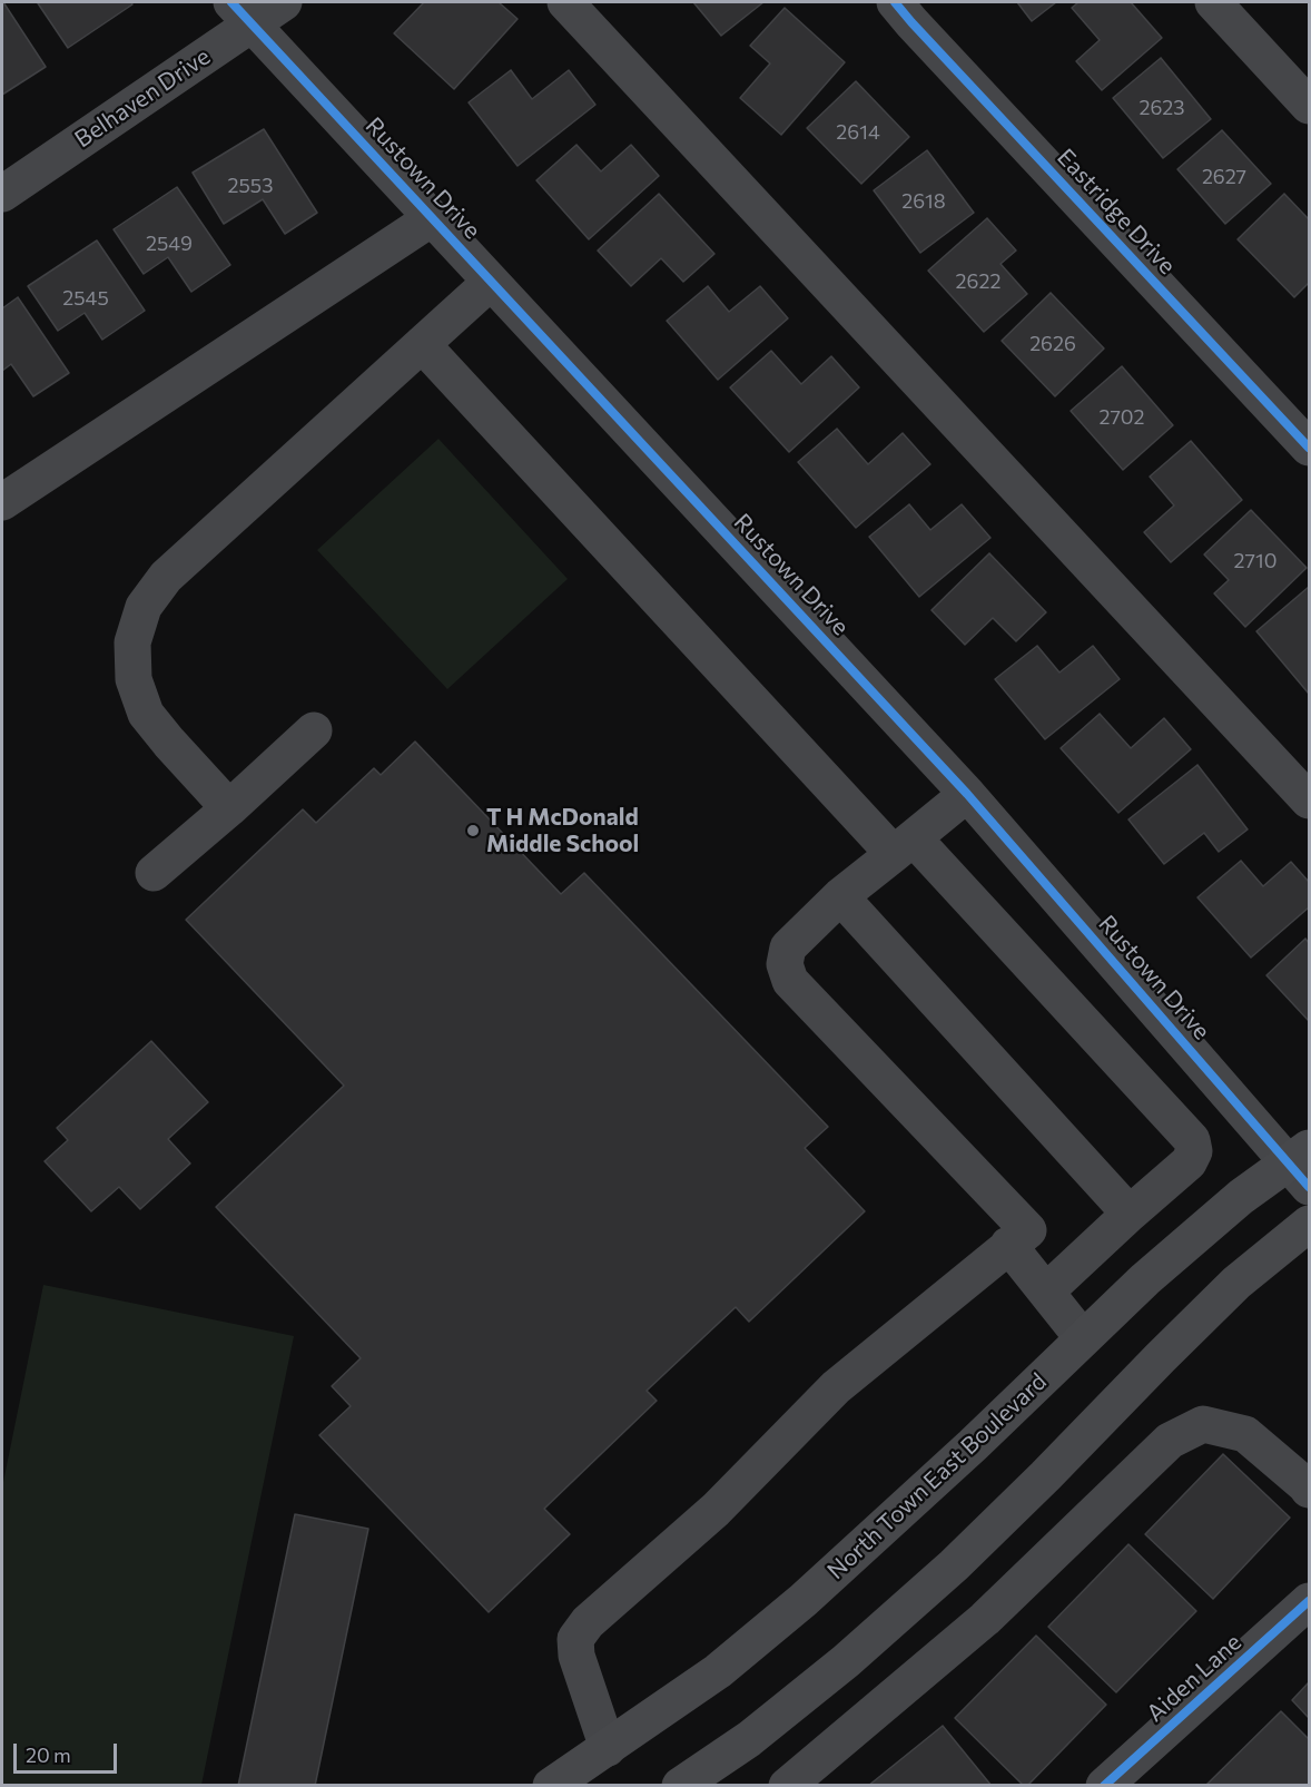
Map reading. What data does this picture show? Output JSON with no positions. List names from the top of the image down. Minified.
{"streets":{"main road":["North Town East Boulevard"],"street":["Belhaven Drive","Rustown Drive","Eastridge Drive","Aiden Lane"]},"crossings":[["Belhaven Drive","Rustown Drive"],["Rustown Drive","North Town East Boulevard"]],"places":["T H McDonald Middle School"],"house_numbers":["2623","2614","2627","2553","2618","2549","2622","2545","2626","2702","2710"],"scale_bar":"20 m"}
